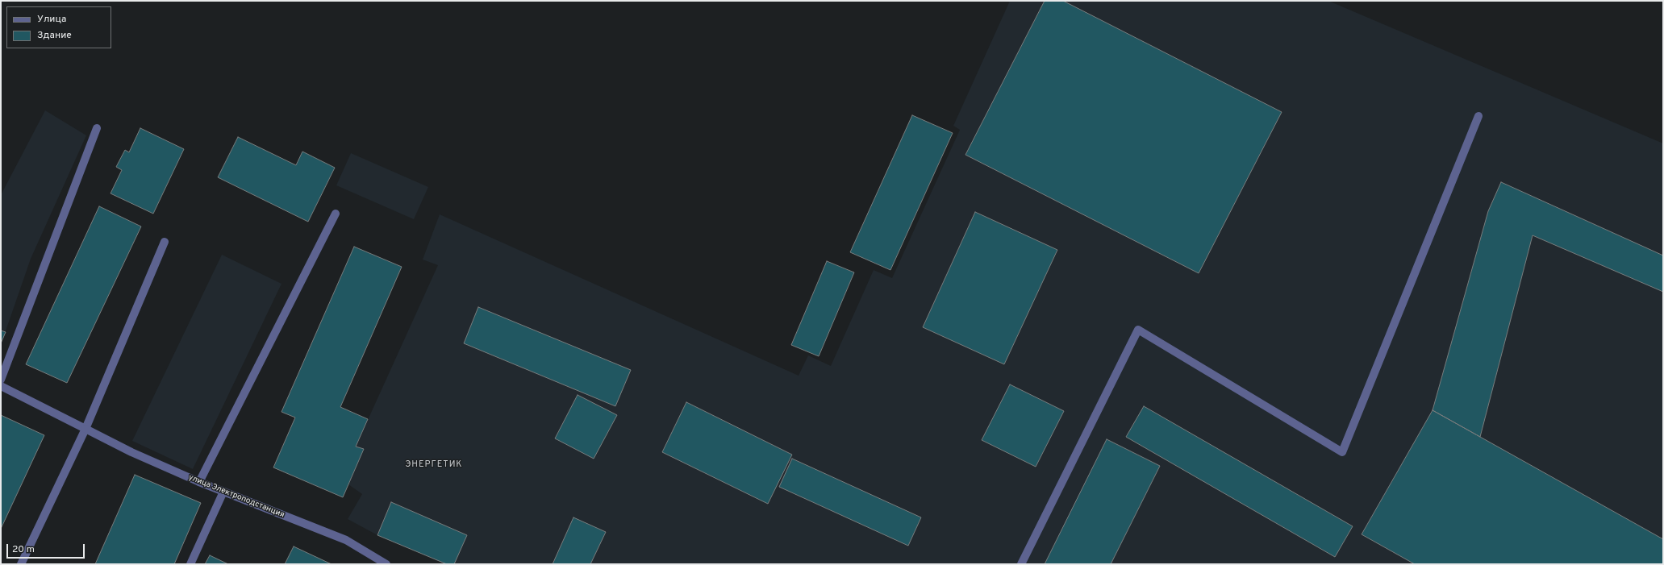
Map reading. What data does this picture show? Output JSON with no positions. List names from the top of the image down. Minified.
{"streets":{"street":["улица Электроподстанция"]},"districts":["ЭНЕРГЕТИК"],"legend":["Улица","Здание"],"scale_bar":"20 m"}
